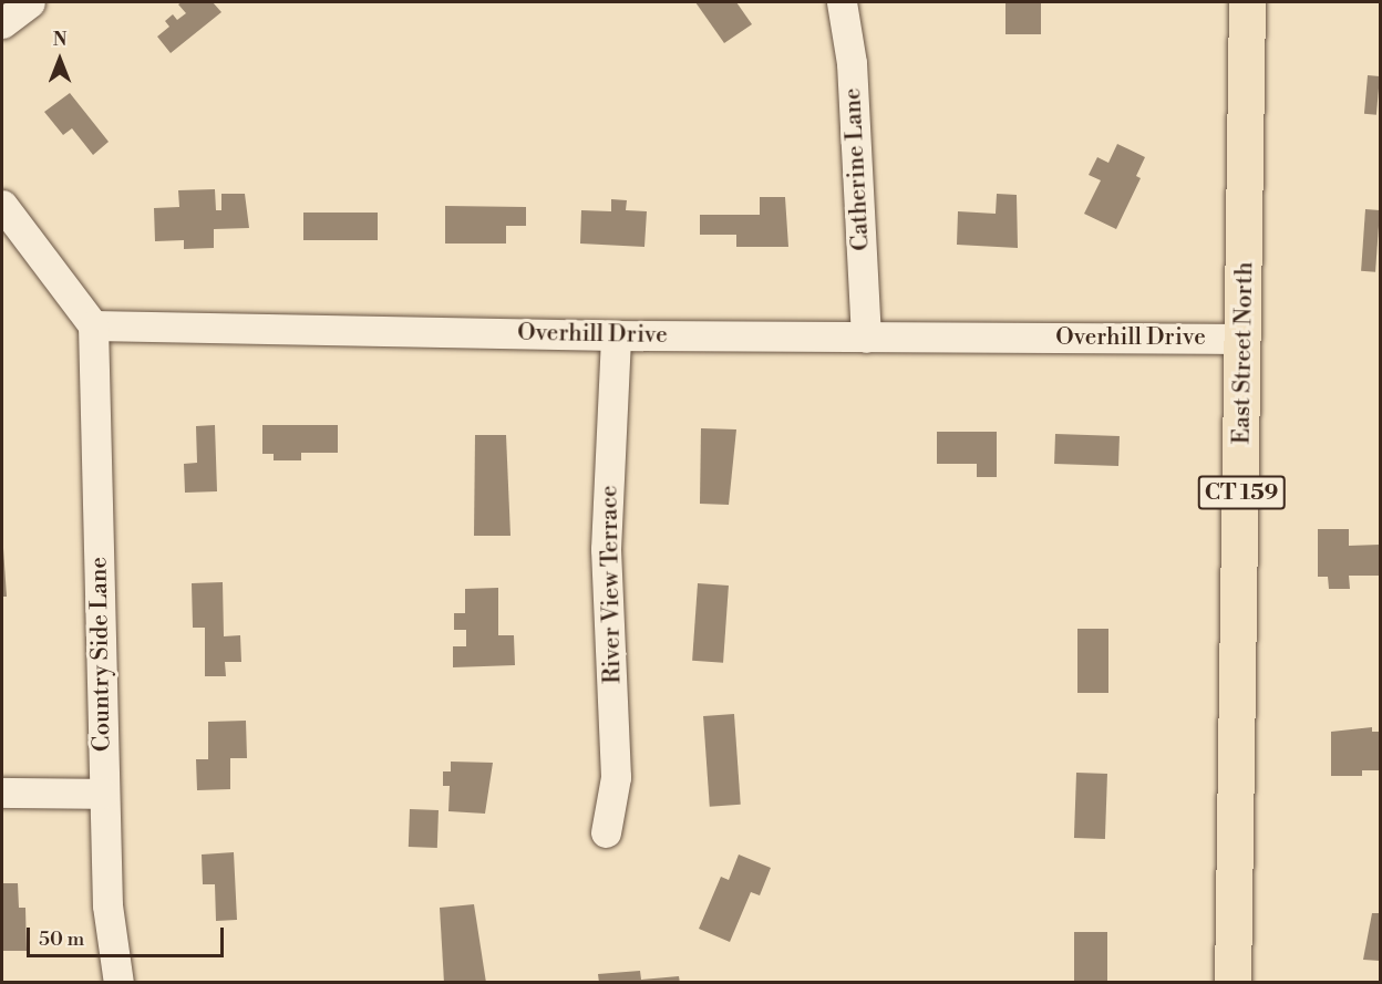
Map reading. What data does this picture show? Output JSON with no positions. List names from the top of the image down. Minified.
{"streets":{"main road":["East Street North","CT 159"],"street":["Catherine Lane","Overhill Drive","River View Terrace","Country Side Lane"]},"crossings":[["Catherine Lane","Overhill Drive"],["Overhill Drive","East Street North"],["Overhill Drive","River View Terrace"],["Overhill Drive","Country Side Lane"]],"scale_bar":"50 m","north":"top"}
